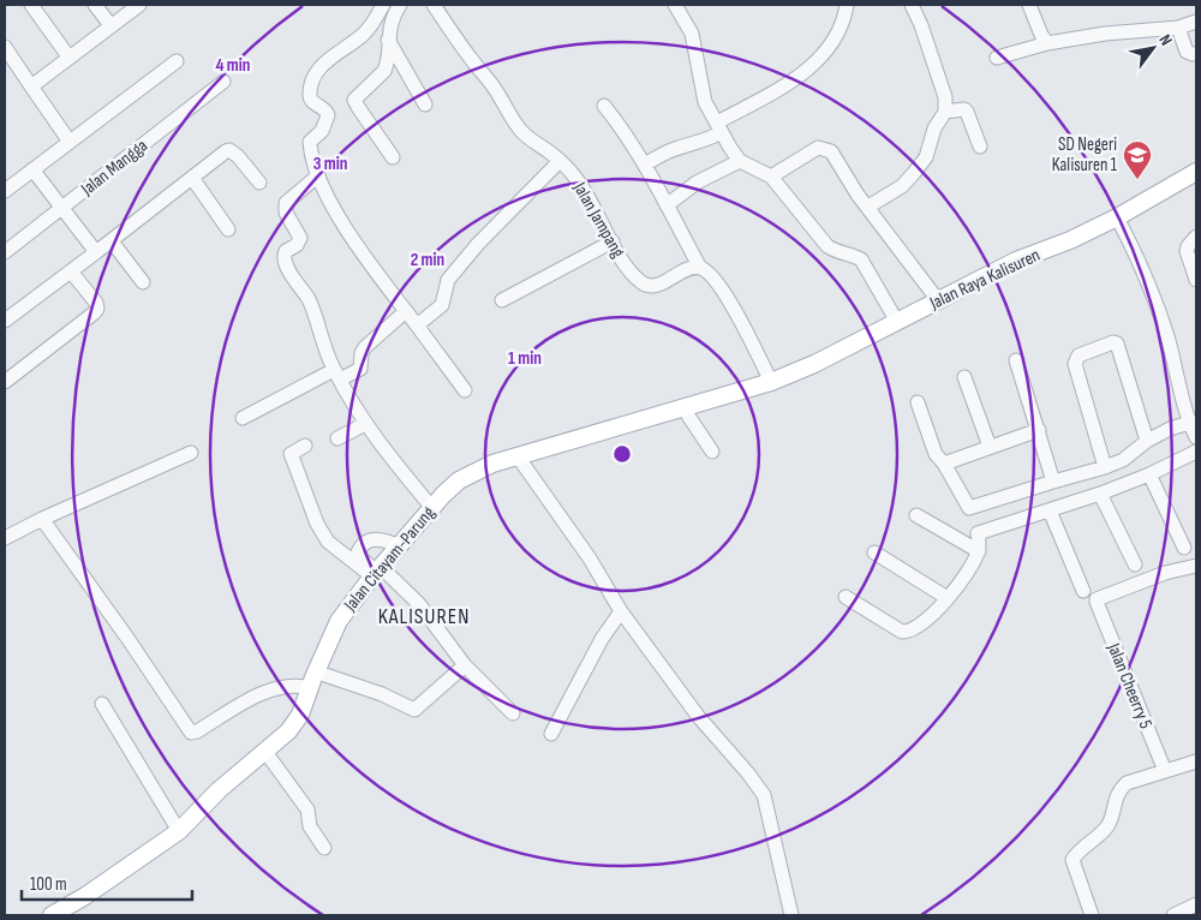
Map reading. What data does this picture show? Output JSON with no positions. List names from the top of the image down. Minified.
{"streets":{"main road":["Jalan Raya Kalisuren","Jalan Citayam-Parung"],"street":["Jalan Mangga","Jalan Jampang","Jalan Cheerry 5"]},"crossings":[["Jalan Raya Kalisuren","Jalan Citayam-Parung"]],"districts":["KALISUREN"],"places":{"school or university":["SD Negeri Kalisuren 1"]},"scale_bar":"100 m","north":"top right","rings":["4 min","3 min","2 min","1 min"]}
